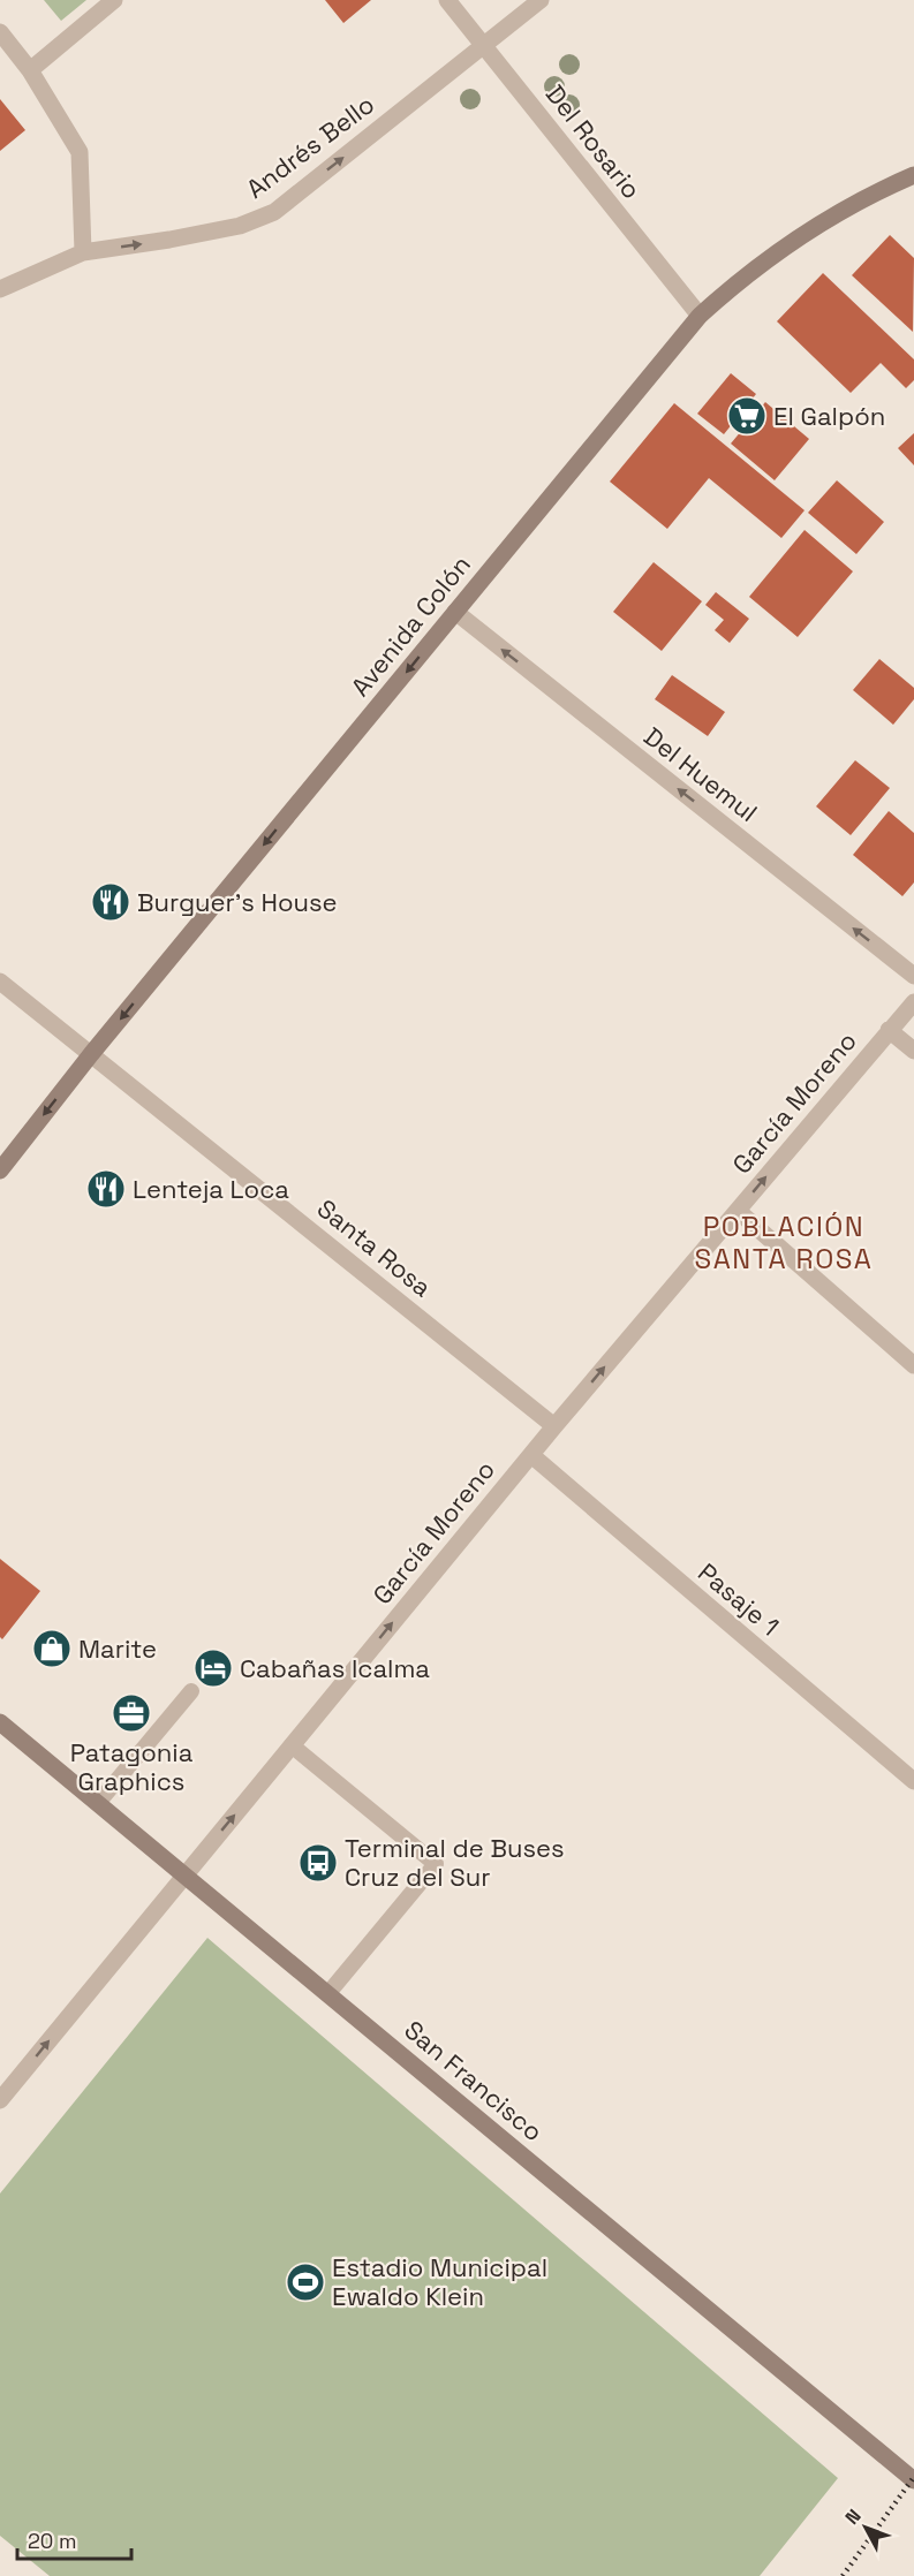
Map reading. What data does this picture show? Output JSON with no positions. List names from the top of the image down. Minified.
{"streets":{"main road":["Avenida Colón","San Francisco"],"street":["Del Rosario","Andrés Bello","Del Huemul","García Moreno","Santa Rosa","Pasaje 1"]},"crossings":[["Del Rosario","Andrés Bello"],["Del Rosario","Avenida Colón"],["Avenida Colón","Del Huemul"],["Avenida Colón","Santa Rosa"],["García Moreno","Santa Rosa"],["García Moreno","Pasaje 1"],["García Moreno","San Francisco"]],"one_way":["Andrés Bello","Avenida Colón","Del Huemul","García Moreno"],"districts":["POBLACIÓN SANTA ROSA"],"places":{"supermarket":["El Galpón"],"restaurant":["Burguer's House","Lenteja Loca"],"shop":["Marite"],"hotel":["Cabañas Icalma"],"office":["Patagonia Graphics"],"bus stop":["Terminal de Buses Cruz del Sur"],"sports":["Estadio Municipal Ewaldo Klein"]},"scale_bar":"20 m","north":"top left"}
